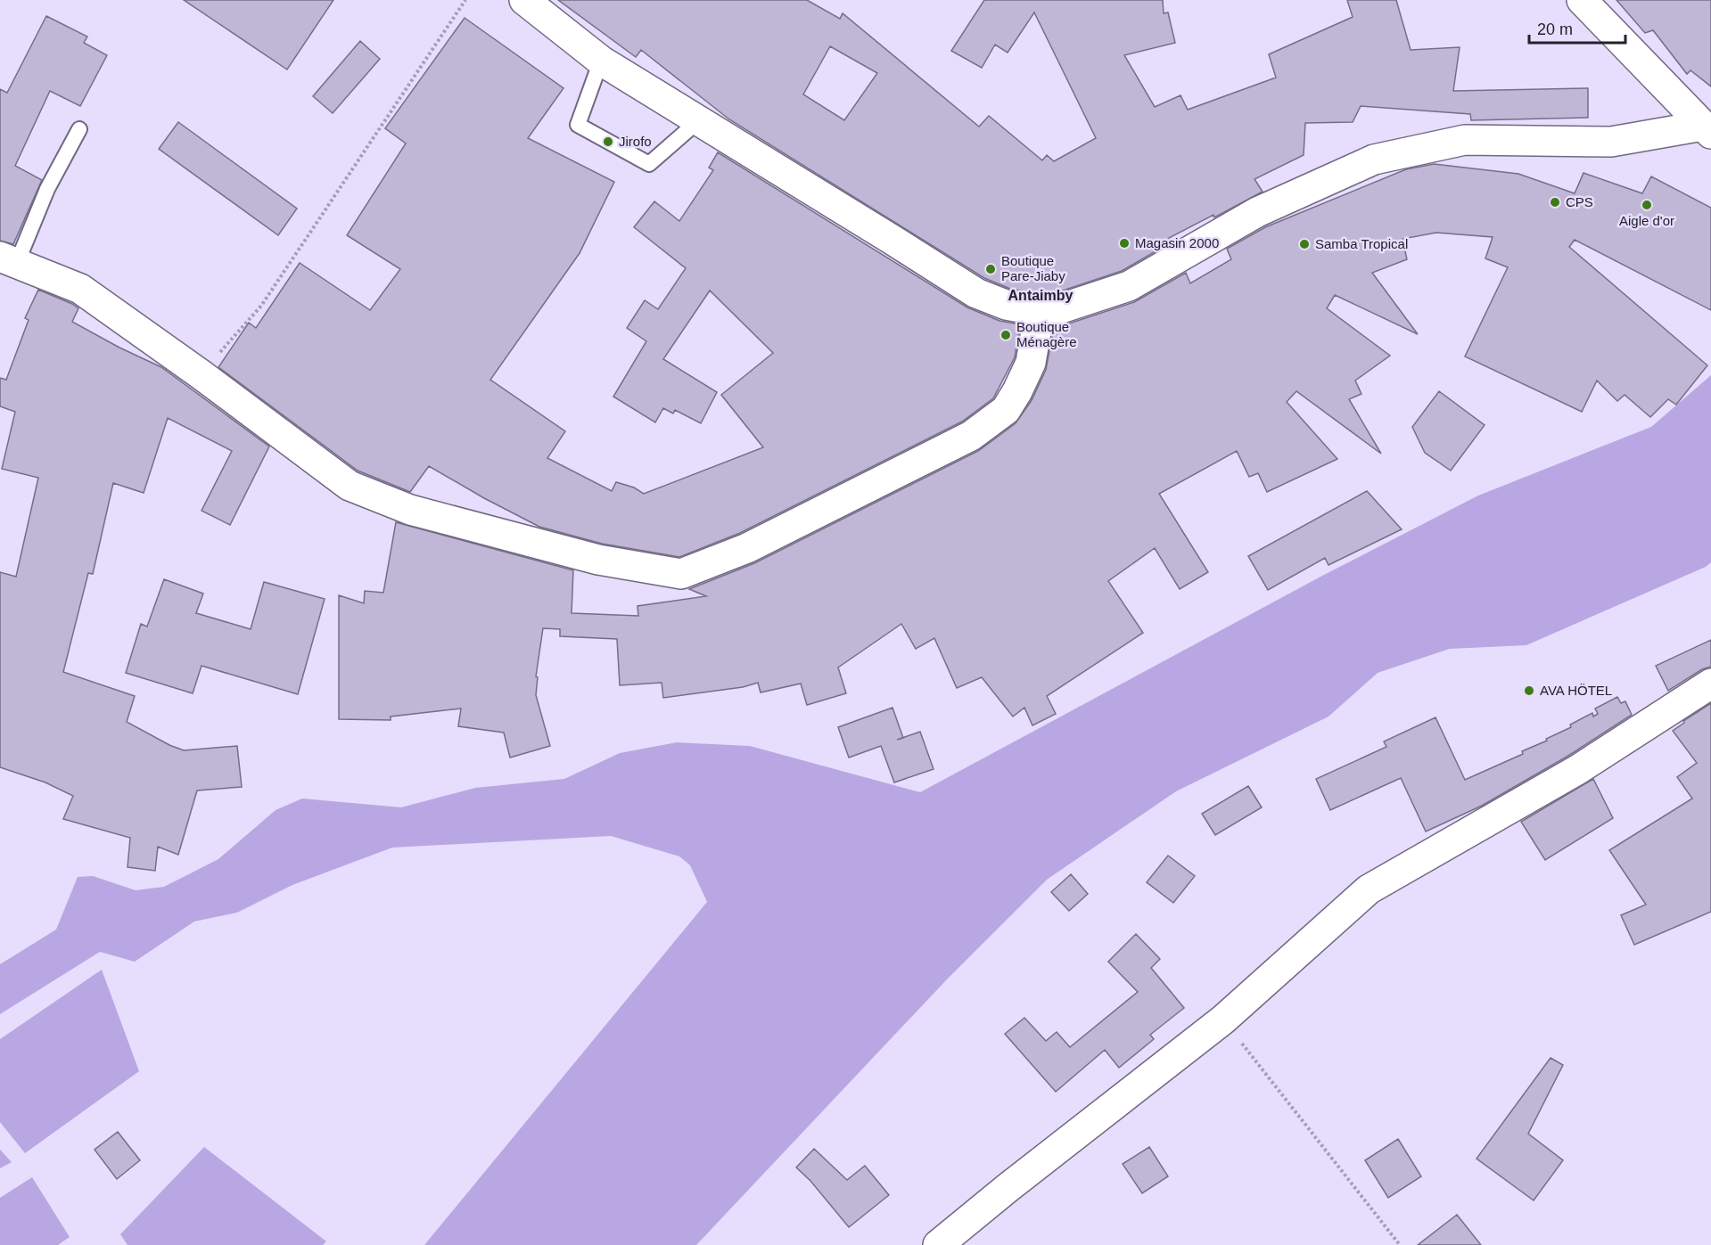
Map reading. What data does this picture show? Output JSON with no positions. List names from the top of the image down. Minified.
{"districts":["Antaimby"],"places":["Jirofo","CPS","Aigle d'or","Magasin 2000","Samba Tropical","Boutique Pare-Jiaby","Boutique Ménagère","AVA HÖTEL"],"scale_bar":"20 m"}
